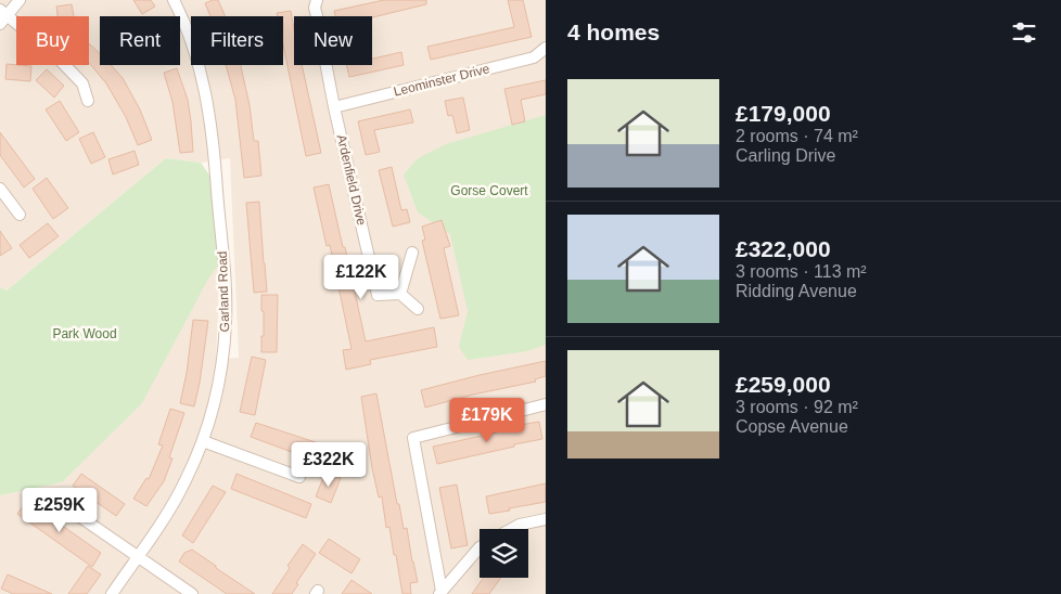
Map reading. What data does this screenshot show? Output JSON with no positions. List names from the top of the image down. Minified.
{"streets":{"street":["Leominster Drive","Ardenfield Drive","Garland Road"]},"crossings":[["Leominster Drive","Ardenfield Drive"]],"parks":["Gorse Covert","Park Wood"],"page":{"heading":"4 homes","chip":["Buy","Rent","Filters","New"],"list":[{"name":"£179,000","note":"2 rooms · 74 m² · Carling Drive"},{"name":"£322,000","note":"3 rooms · 113 m² · Ridding Avenue"},{"name":"£259,000","note":"3 rooms · 92 m² · Copse Avenue"}],"price":["£122K","£179K","£322K","£259K"]}}
